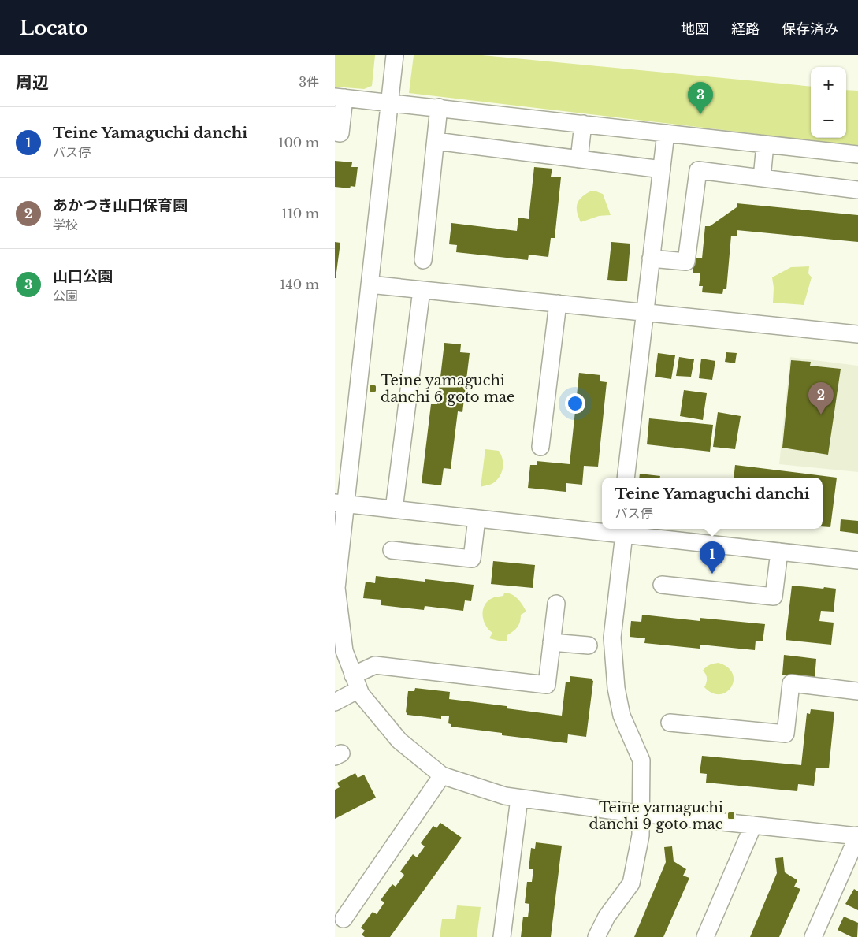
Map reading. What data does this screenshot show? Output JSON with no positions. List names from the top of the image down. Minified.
{"places":{"transit":["Teine yamaguchi danchi 6 goto mae","Teine yamaguchi danchi 9 goto mae"]},"page":{"header":"Locato","nav":["地図","経路","保存済み"],"heading":["周辺","3件"],"map_buttons":["+","−"],"pins":["3","2","1"],"list":[{"mark":"1","name":"Teine Yamaguchi danchi","note":"バス停","value":"100 m"},{"mark":"2","name":"あかつき山口保育園","note":"学校","value":"110 m"},{"mark":"3","name":"山口公園","note":"公園","value":"140 m"}],"popup":["Teine Yamaguchi danchi","バス停"]}}
